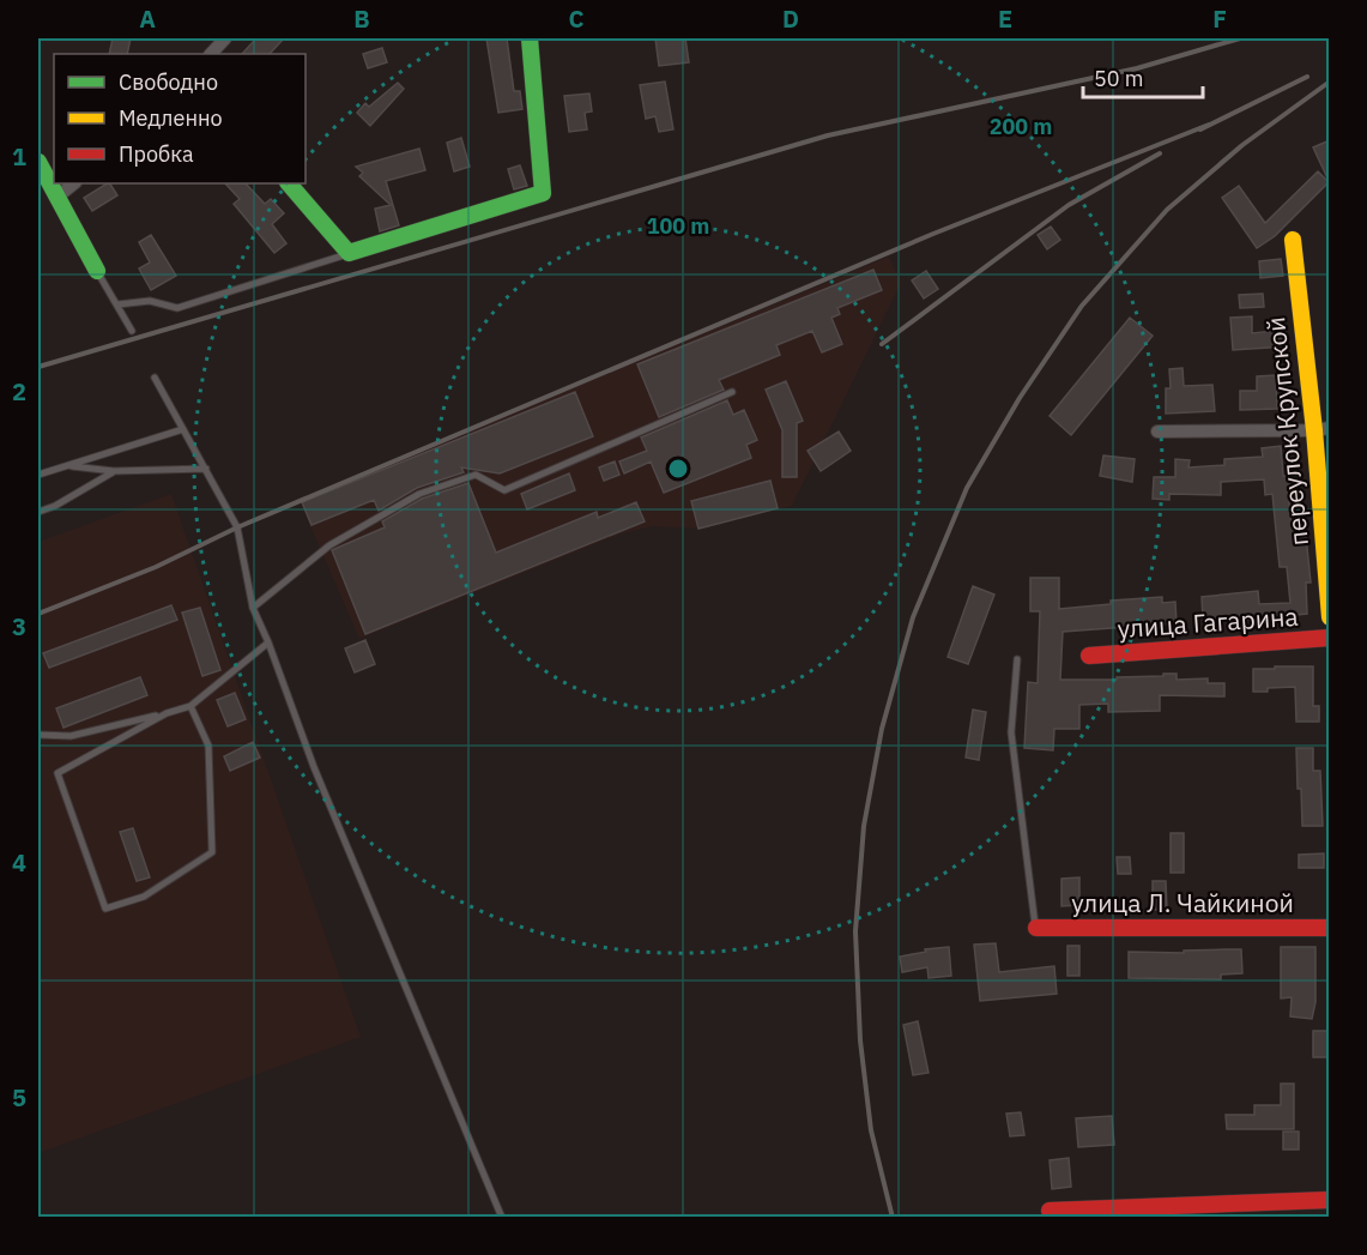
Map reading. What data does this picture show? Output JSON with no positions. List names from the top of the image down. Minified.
{"streets":{"street":["переулок Крупской","улица Гагарина","улица Л. Чайкиной"]},"legend":["Свободно","Медленно","Пробка"],"scale_bar":"50 m","grid":{"columns":["A","B","C","D","E","F"],"rows":["1","2","3","4","5"]},"rings":["200 m","100 m"]}
